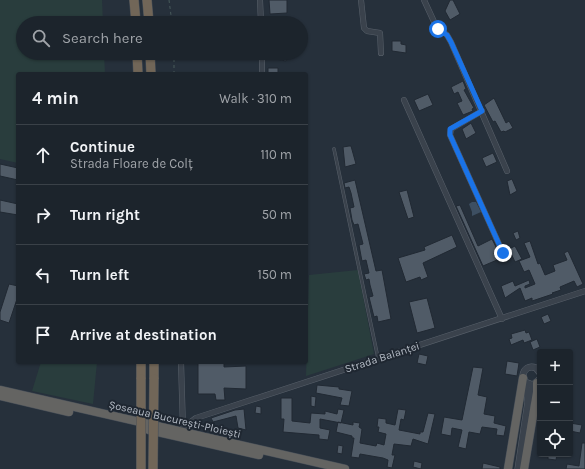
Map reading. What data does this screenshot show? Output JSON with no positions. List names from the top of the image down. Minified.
{"streets":{"highway":["Șoseaua București-Ploiești"],"street":["Strada Balanței"]},"crossings":[["Strada Balanței","Șoseaua București-Ploiești"]],"page":{"search":"Search here","heading":["4 min","Walk · 310 m"],"list":[["Continue","Strada Floare de Colț","110 m"],["Turn right","50 m"],["Turn left","150 m"],"Arrive at destination"],"map_buttons":["+","−"]}}
